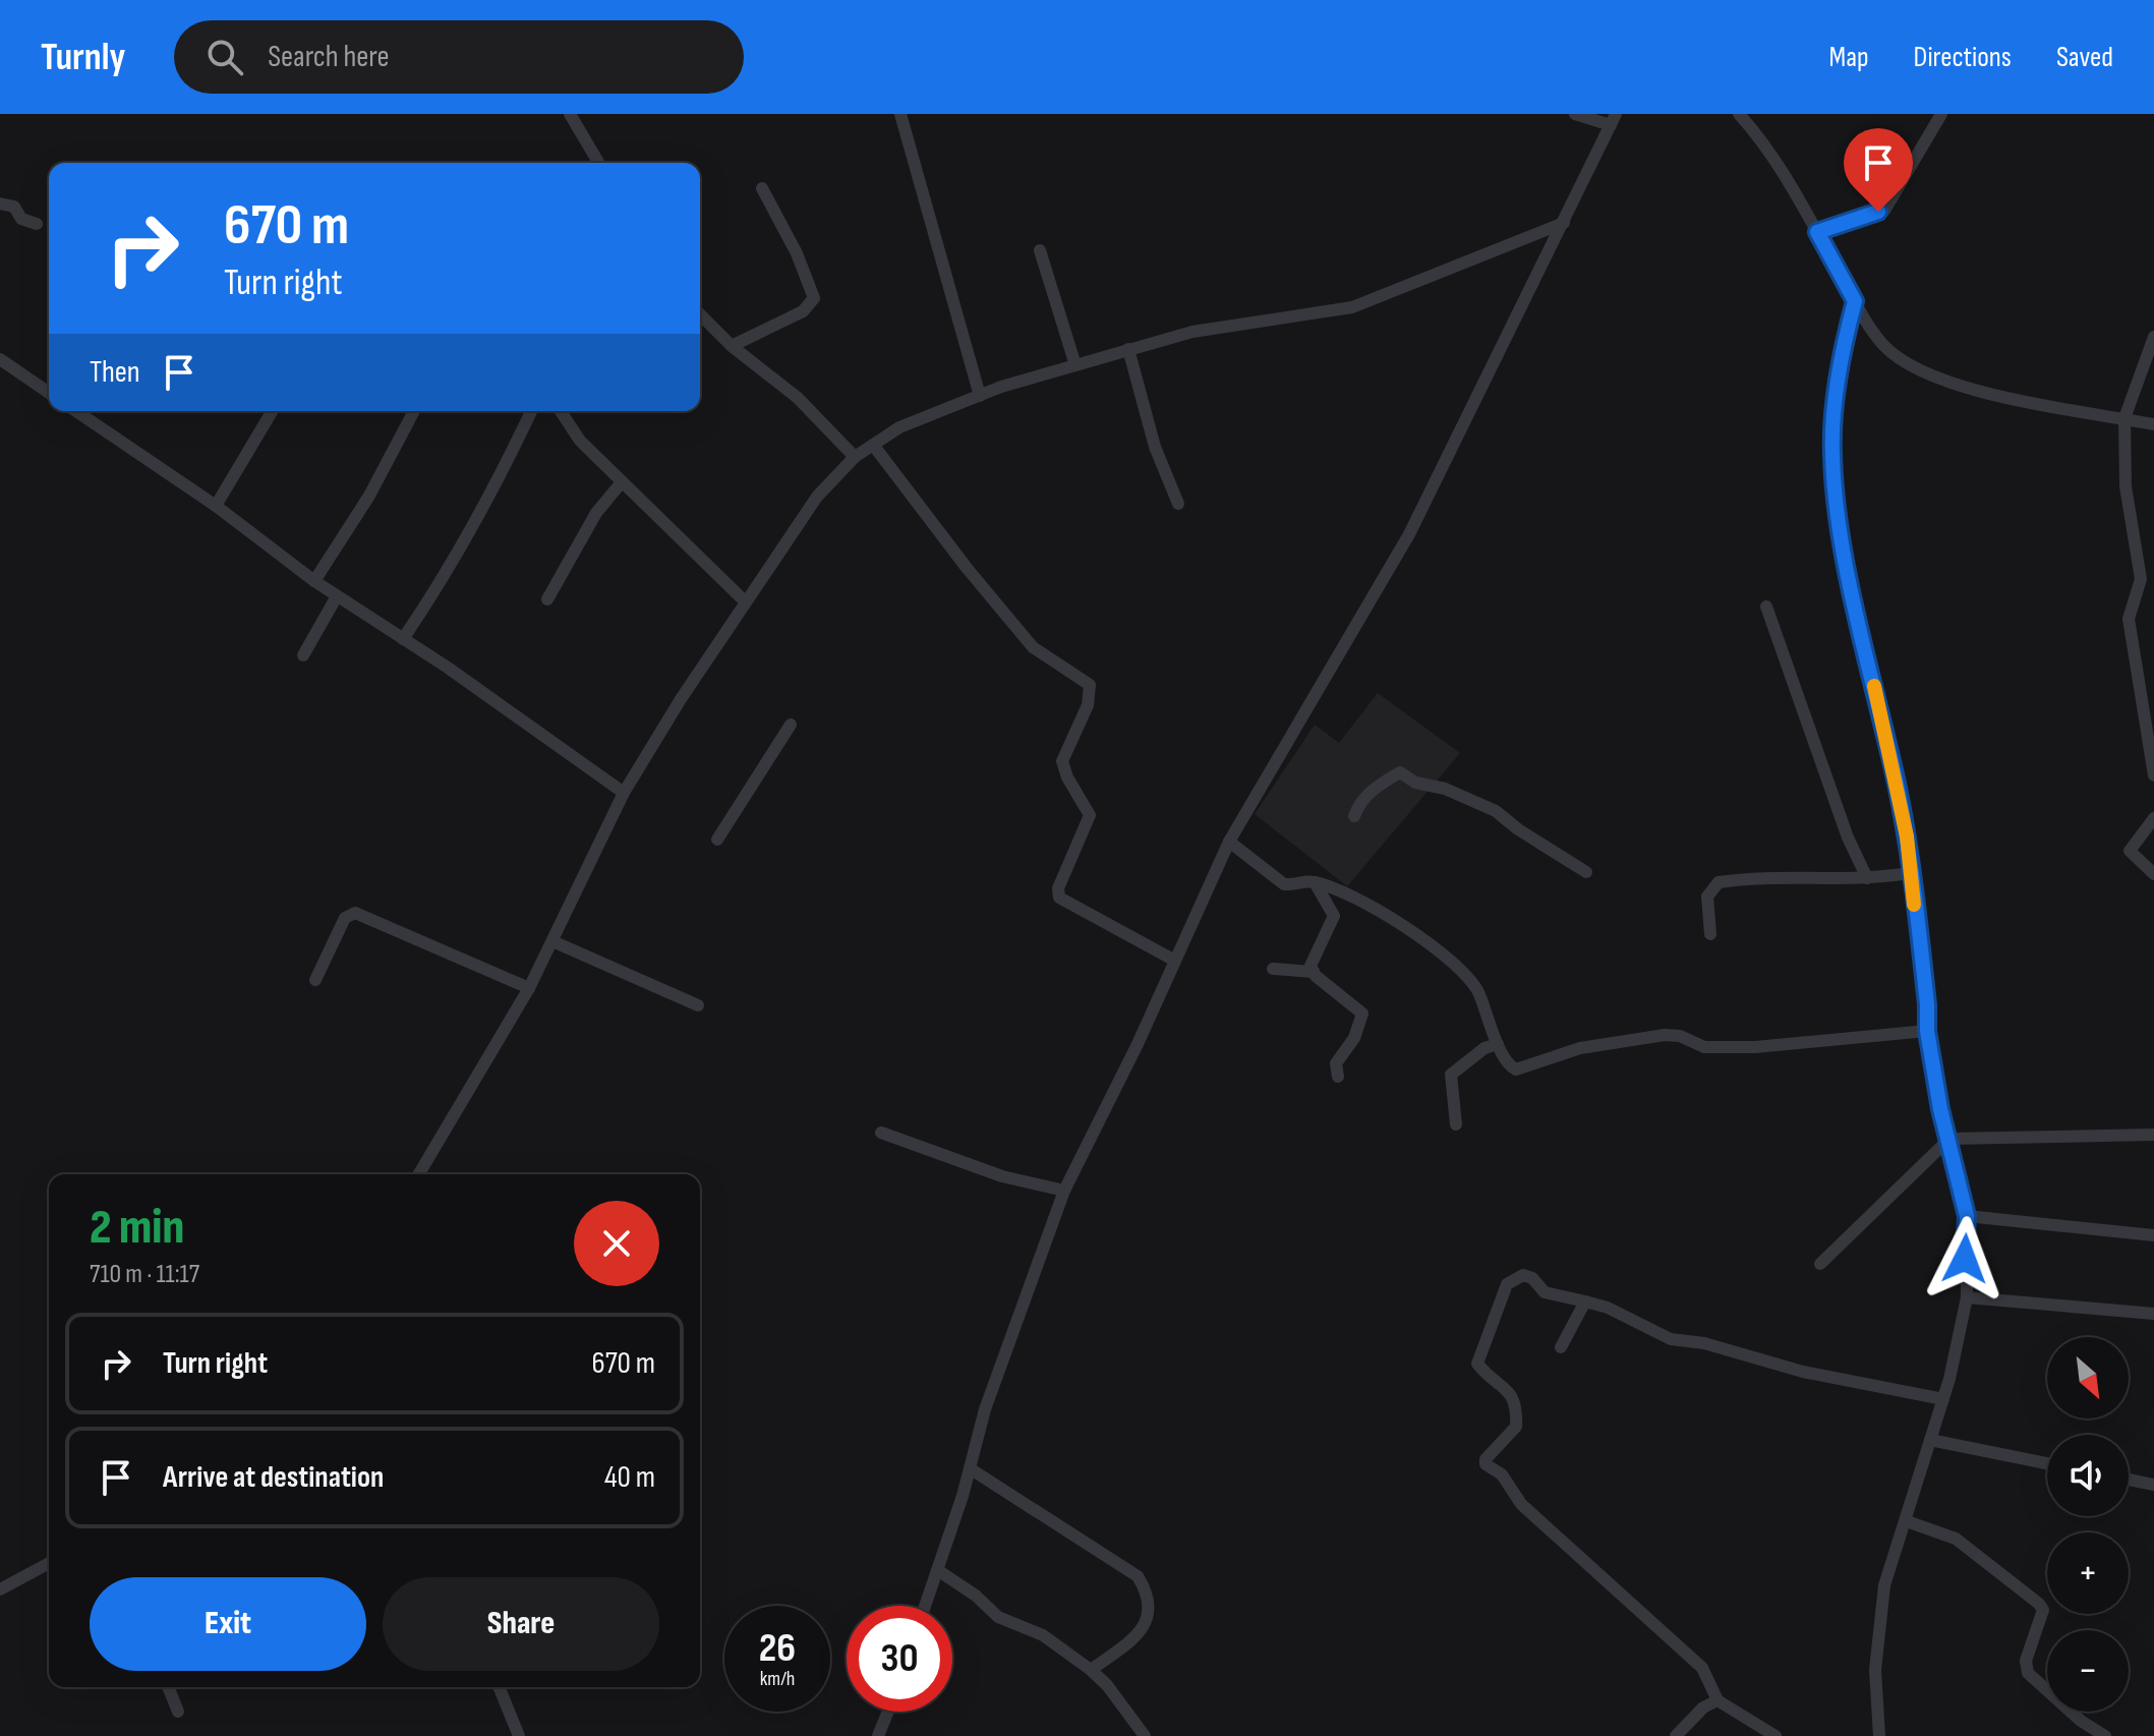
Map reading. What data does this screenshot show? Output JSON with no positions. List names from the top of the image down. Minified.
{"north":"bottom right","page":{"header":"Turnly","search":"Search here","nav":["Map","Directions","Saved"],"turn":["670 m","Turn right"],"then":"Then","heading":["2 min","710 m · 11:17"],"list":[{"name":"Turn right","value":"670 m"},{"name":"Arrive at destination","value":"40 m"}],"map_buttons":["+","−"],"buttons":["Exit","Share"],"speed":"26 km/h","limit":"30"}}
